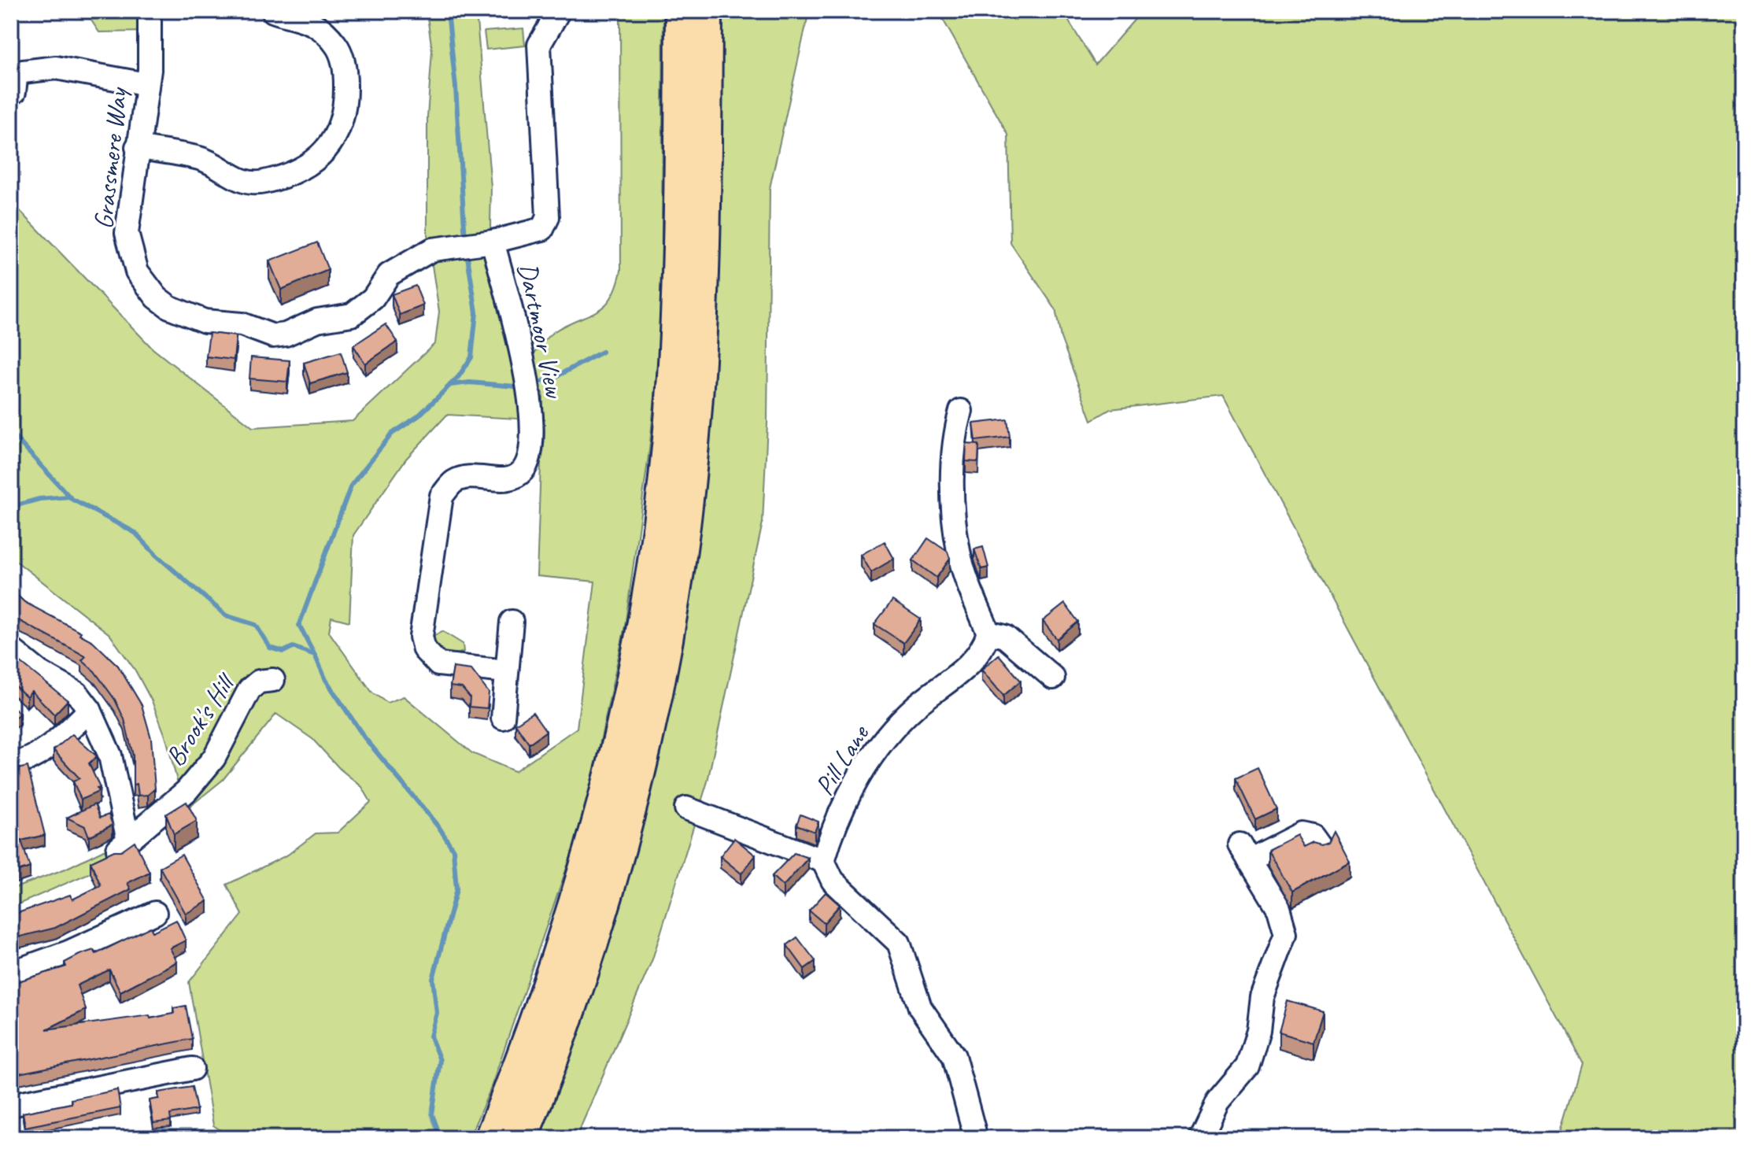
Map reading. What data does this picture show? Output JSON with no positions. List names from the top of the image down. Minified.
{"streets":{"street":["Grassmere Way","Dartmoor View","Brook's Hill","Pill Lane"]},"crossings":[["Grassmere Way","Dartmoor View"]]}
